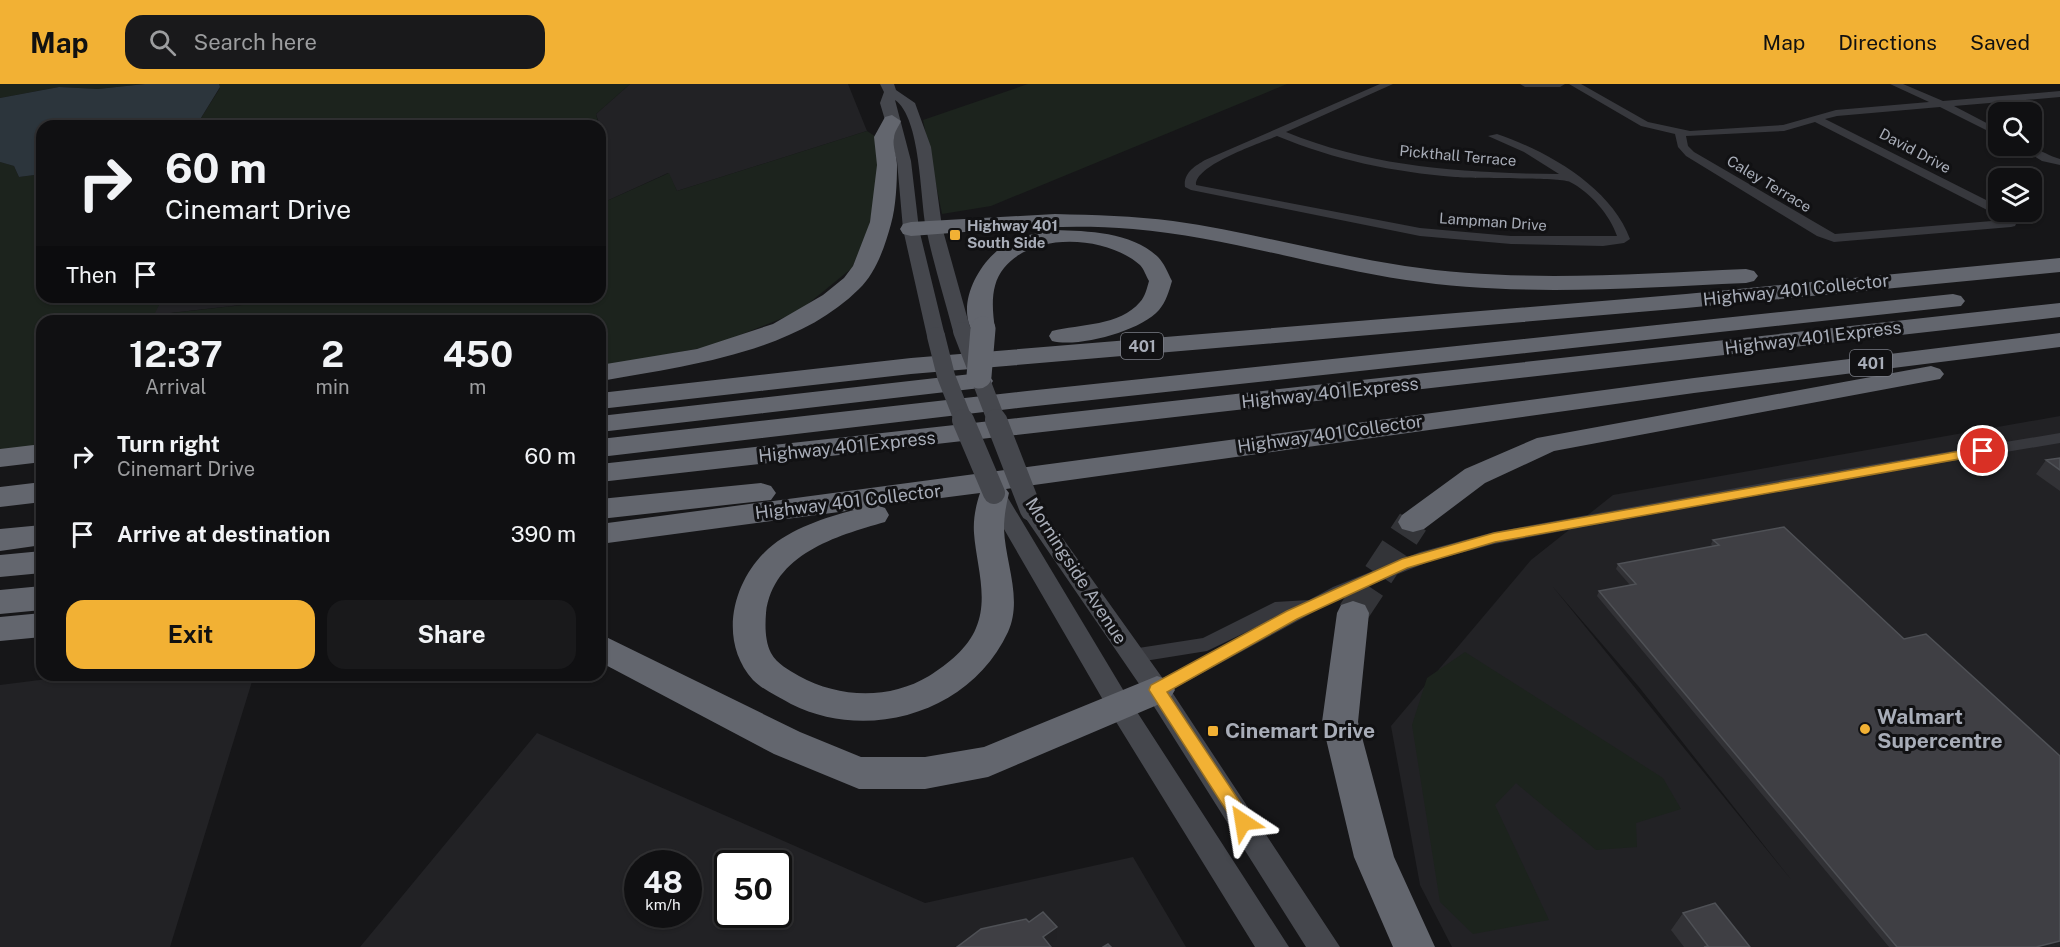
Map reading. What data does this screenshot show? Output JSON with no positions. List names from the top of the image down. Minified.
{"streets":{"highway":["Highway 401 Collector","Highway 401 Express","401"],"main road":["Morningside Avenue"],"street":["David Drive","Pickthall Terrace","Caley Terrace","Lampman Drive"]},"crossings":[["David Drive","Caley Terrace"],["Pickthall Terrace","Lampman Drive"],["Highway 401 Collector","Morningside Avenue"]],"places":{"transit":["Highway 401 South Side","Cinemart Drive"],"other":["Walmart Supercentre"]},"page":{"header":"Map","search":"Search here","nav":["Map","Directions","Saved"],"turn":["60 m","Cinemart Drive"],"then":"Then","eta":["12:37","Arrival","2","min","450","m"],"list":[{"name":"Turn right","note":"Cinemart Drive","value":"60 m"},{"name":"Arrive at destination","value":"390 m"}],"buttons":["Exit","Share"],"speed":"48 km/h","limit":"50"}}
